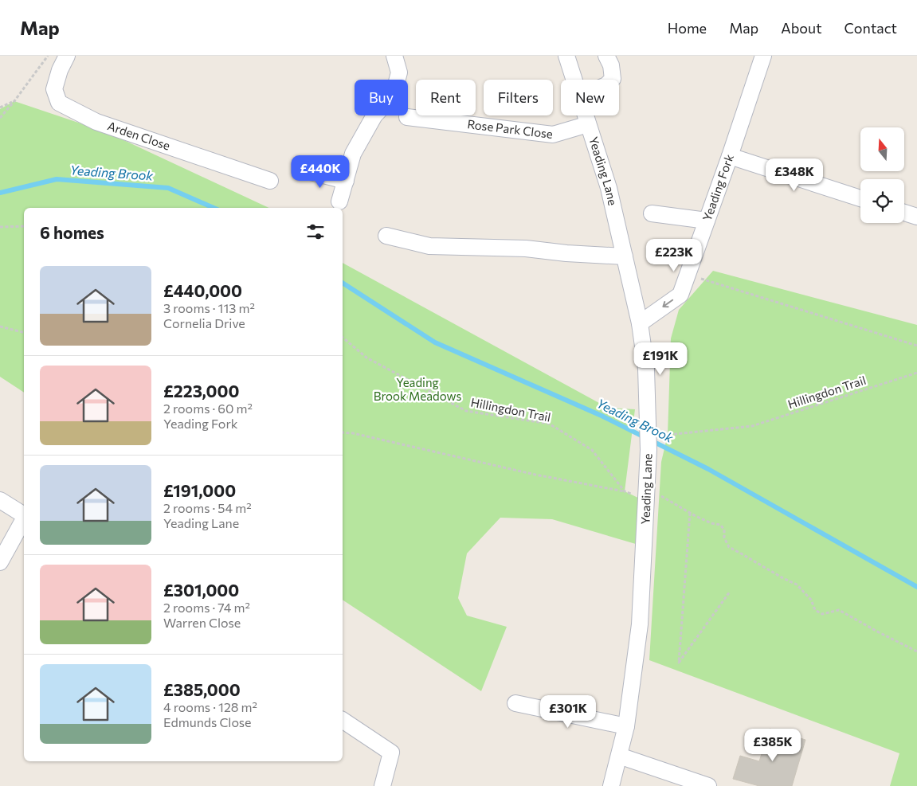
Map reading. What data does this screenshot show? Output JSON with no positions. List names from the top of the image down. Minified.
{"streets":{"street":["Rose Park Close","Arden Close","Yeading Lane","Yeading Fork"],"path":["Hillingdon Trail"]},"crossings":[["Rose Park Close","Yeading Lane"],["Yeading Lane","Yeading Fork"],["Yeading Lane","Hillingdon Trail"]],"water":["Yeading Brook"],"parks":["Yeading Brook Meadows"],"north":"top","page":{"header":"Map","nav":["Home","Map","About","Contact"],"chip":["Buy","Rent","Filters","New"],"price":["£440K","£348K","£223K","£191K","£301K","£385K"],"heading":"6 homes","list":[{"name":"£440,000","note":"3 rooms · 113 m² · Cornelia Drive"},{"name":"£223,000","note":"2 rooms · 60 m² · Yeading Fork"},{"name":"£191,000","note":"2 rooms · 54 m² · Yeading Lane"},{"name":"£301,000","note":"2 rooms · 74 m² · Warren Close"},{"name":"£385,000","note":"4 rooms · 128 m² · Edmunds Close"}]}}
